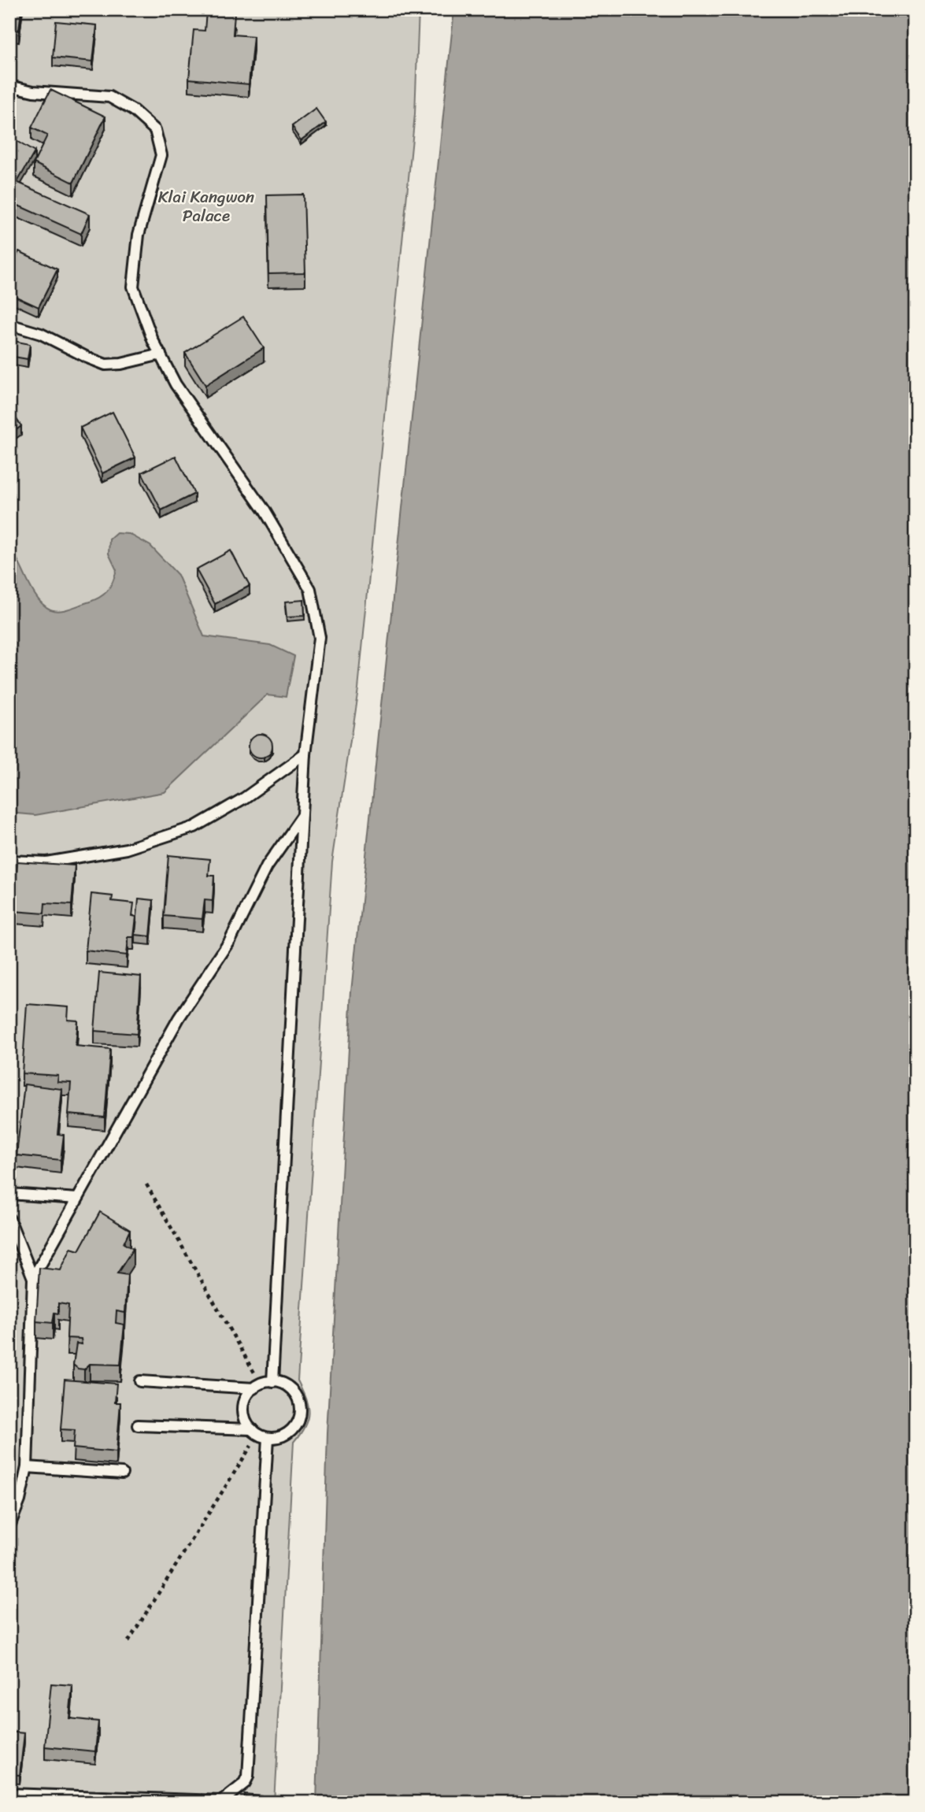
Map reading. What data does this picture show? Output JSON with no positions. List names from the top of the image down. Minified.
{"parks":["Klai Kangwon Palace"]}
